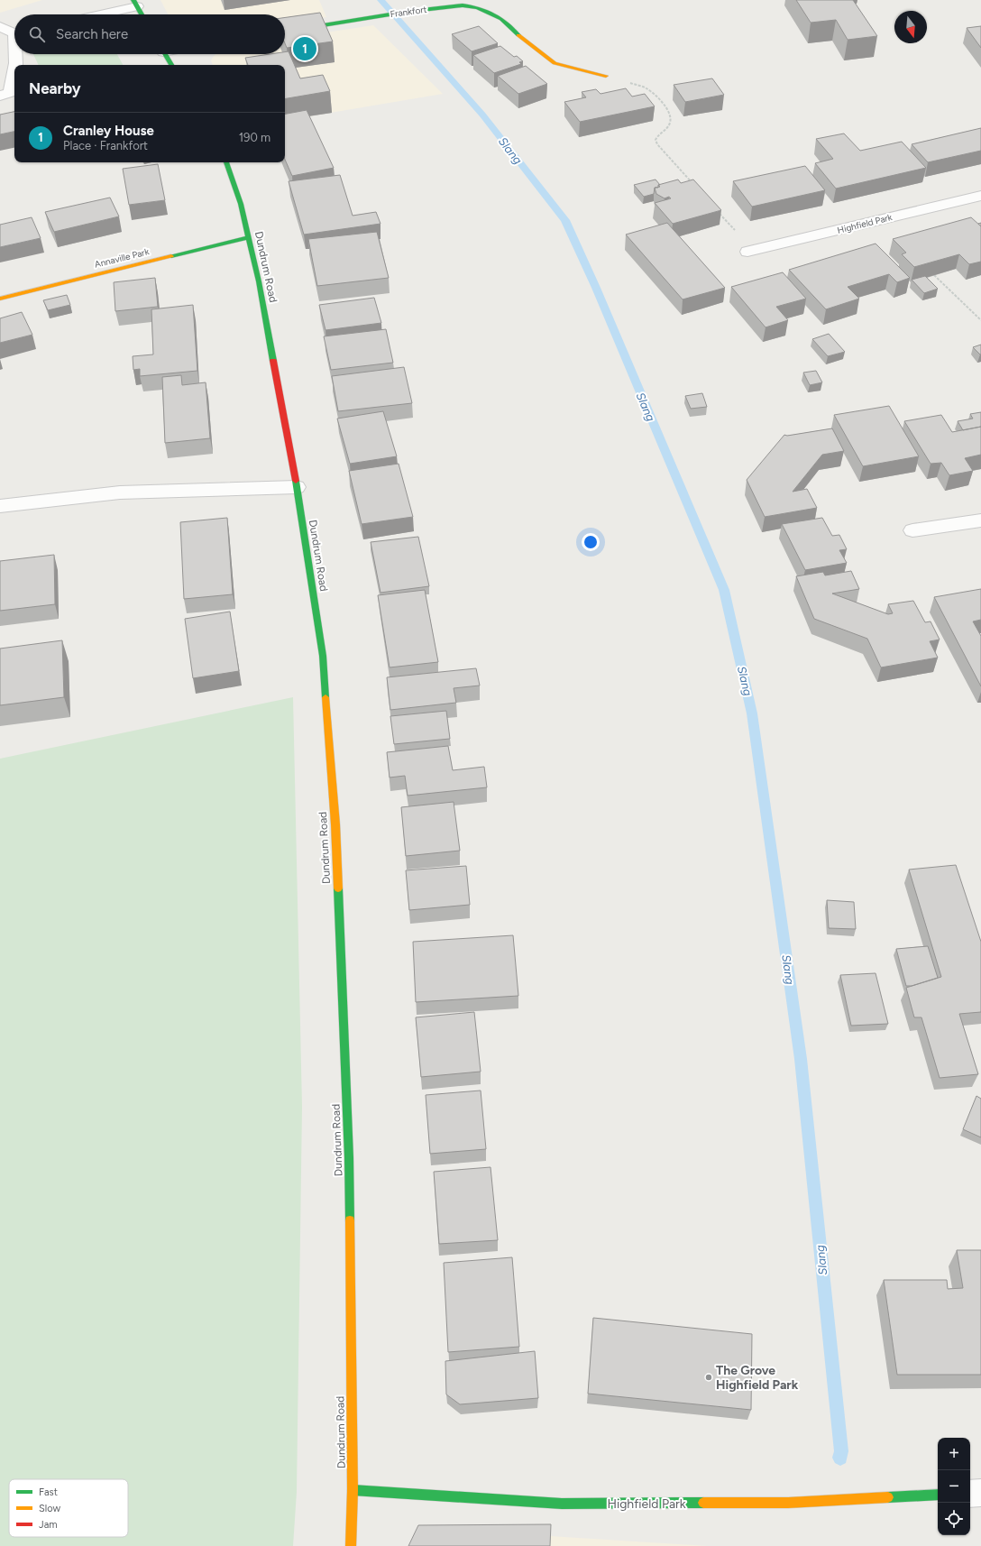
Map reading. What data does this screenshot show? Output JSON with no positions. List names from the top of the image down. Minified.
{"streets":{"main road":["Frankfort","Highfield Park","Annaville Park","Dundrum Road"]},"crossings":[["Highfield Park","Dundrum Road"],["Annaville Park","Dundrum Road"]],"water":["Slang"],"places":["The Grove Highfield Park"],"legend":["Fast","Slow","Jam"],"north":"bottom","page":{"search":"Search here","pins":"1","heading":"Nearby","list":[{"mark":"1","name":"Cranley House","note":"Place · Frankfort","value":"190 m"}],"map_buttons":["+","−"]}}
